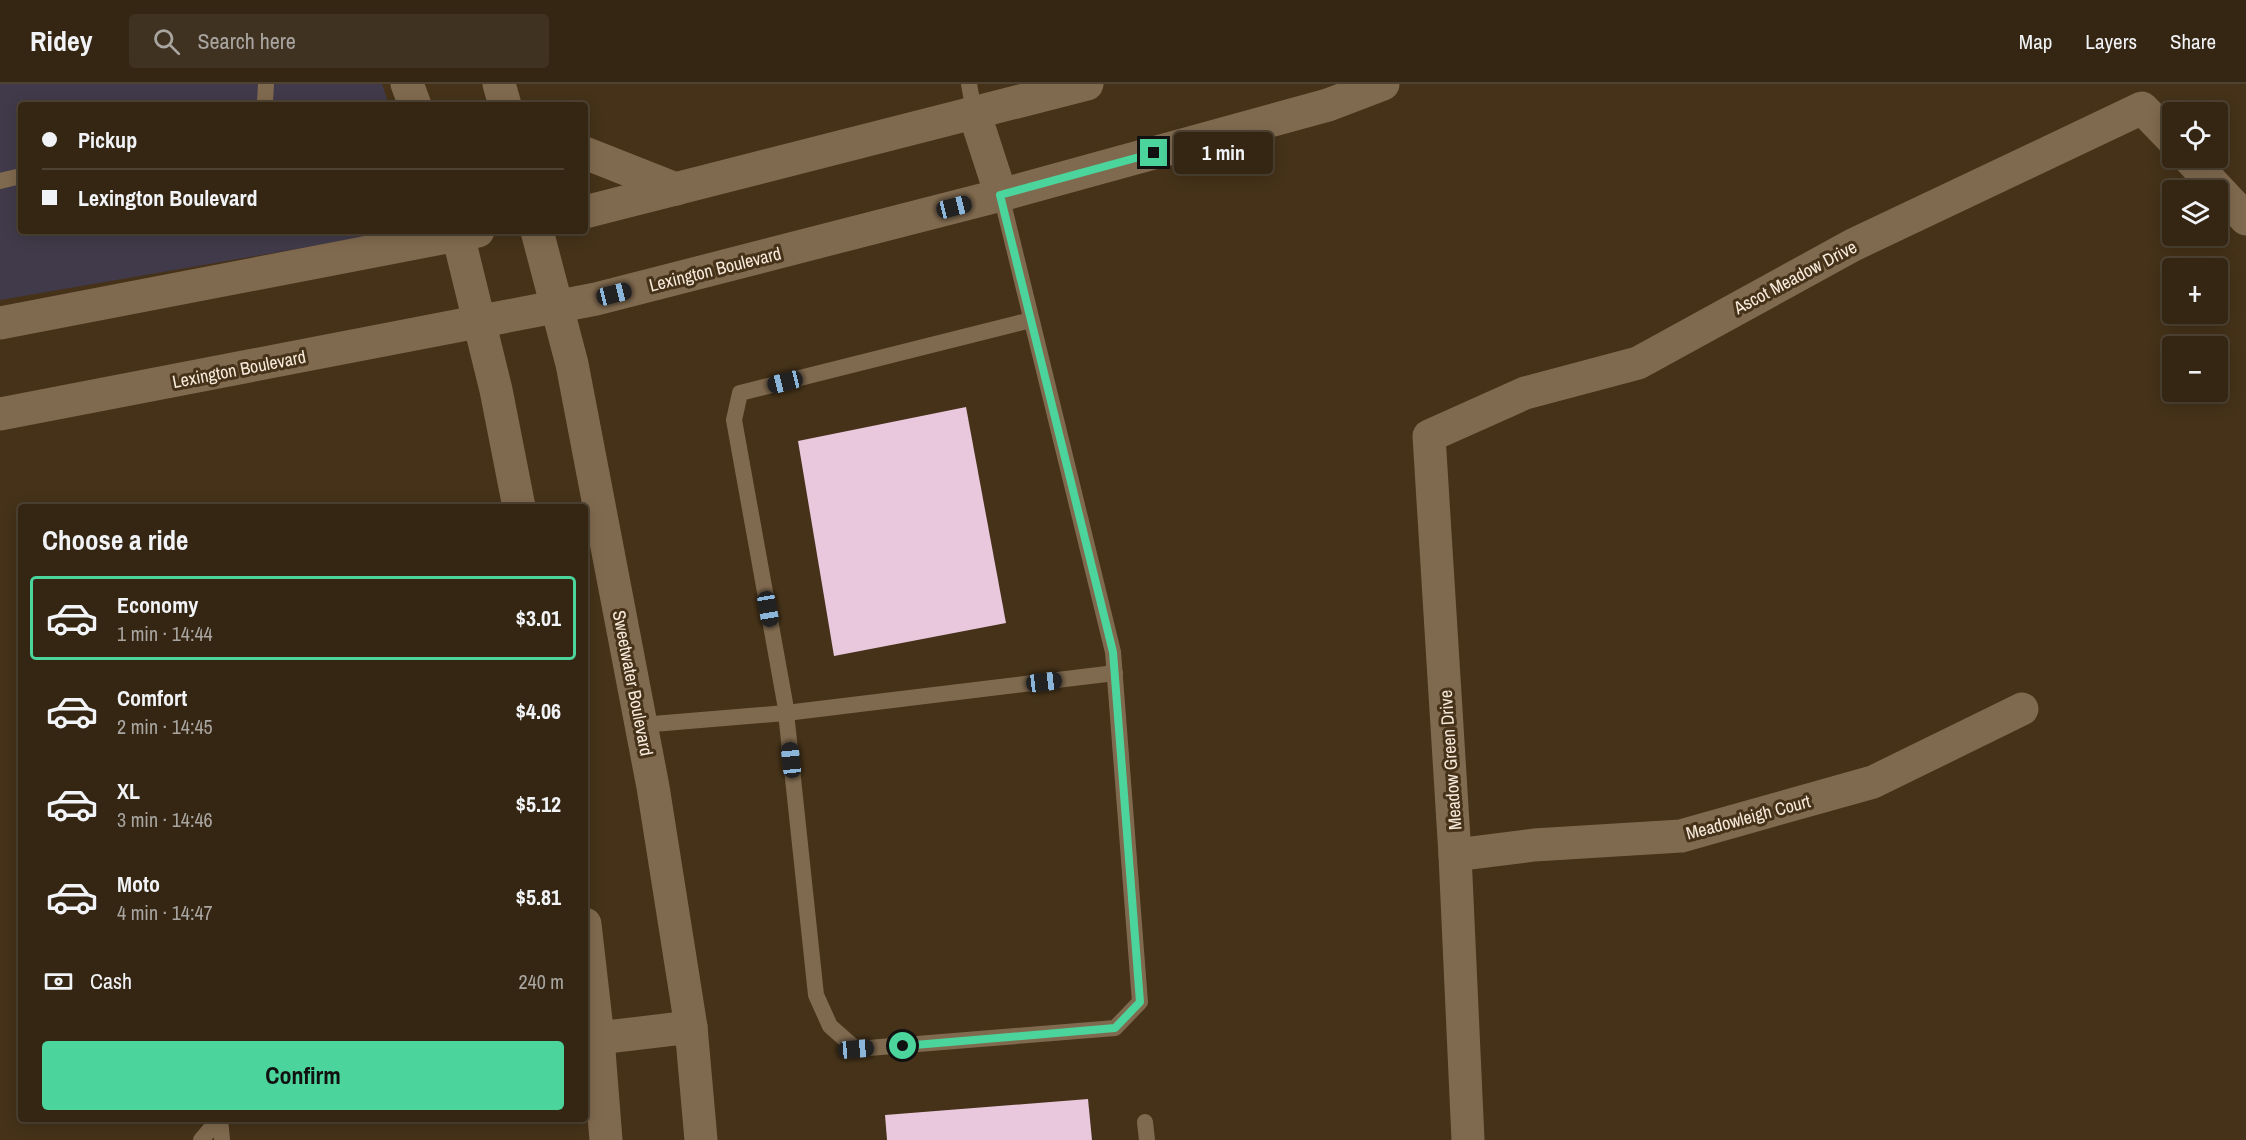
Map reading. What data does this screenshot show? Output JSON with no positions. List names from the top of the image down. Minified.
{"streets":{"main road":["Lexington Boulevard","Ascot Meadow Drive","Sweetwater Boulevard","Meadow Green Drive","Meadowleigh Court"]},"crossings":[["Lexington Boulevard","Sweetwater Boulevard"],["Ascot Meadow Drive","Meadow Green Drive"],["Meadow Green Drive","Meadowleigh Court"]],"page":{"header":"Ridey","search":"Search here","nav":["Map","Layers","Share"],"map_buttons":["+","−"],"banner":["Pickup","Lexington Boulevard"],"bubble":"1 min","heading":"Choose a ride","list":[{"name":"Economy","note":"1 min · 14:44","value":"$3.01"},{"name":"Comfort","note":"2 min · 14:45","value":"$4.06"},{"name":"XL","note":"3 min · 14:46","value":"$5.12"},{"name":"Moto","note":"4 min · 14:47","value":"$5.81"}],"pay":["Cash","240 m"],"buttons":"Confirm"}}
